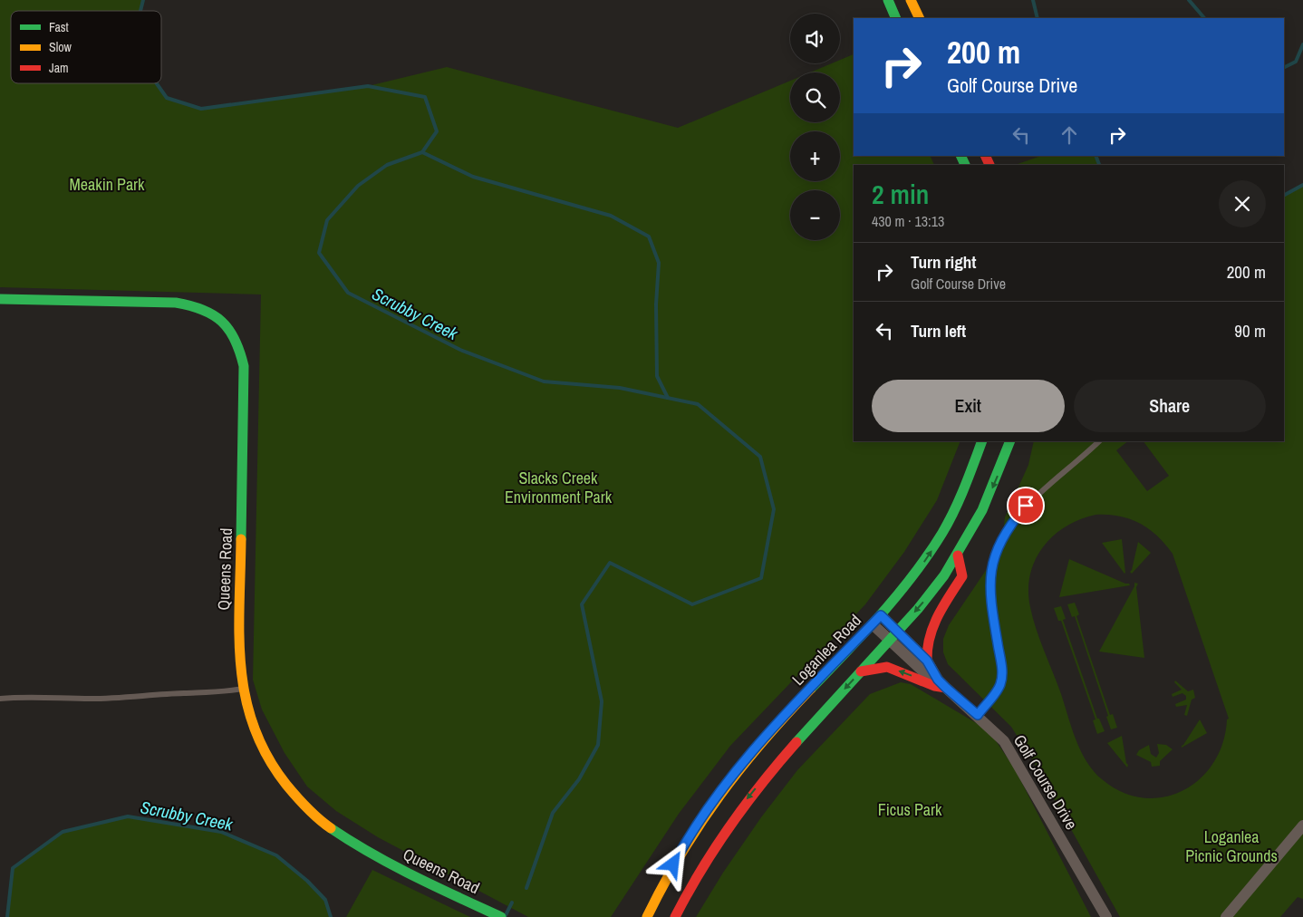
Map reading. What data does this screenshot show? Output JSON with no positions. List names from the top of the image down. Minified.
{"streets":{"main road":["Queens Road","Loganlea Road"],"street":["Golf Course Drive"]},"crossings":[["Loganlea Road","Golf Course Drive"]],"water":["Scrubby Creek"],"parks":["Meakin Park","Slacks Creek Environment Park","Ficus Park","Loganlea Picnic Grounds"],"legend":["Fast","Slow","Jam"],"page":{"map_buttons":["+","−"],"turn":["200 m","Golf Course Drive"],"heading":["2 min","430 m · 13:13"],"list":[{"name":"Turn right","note":"Golf Course Drive","value":"200 m"},{"name":"Turn left","value":"90 m"}],"buttons":["Exit","Share"]}}
